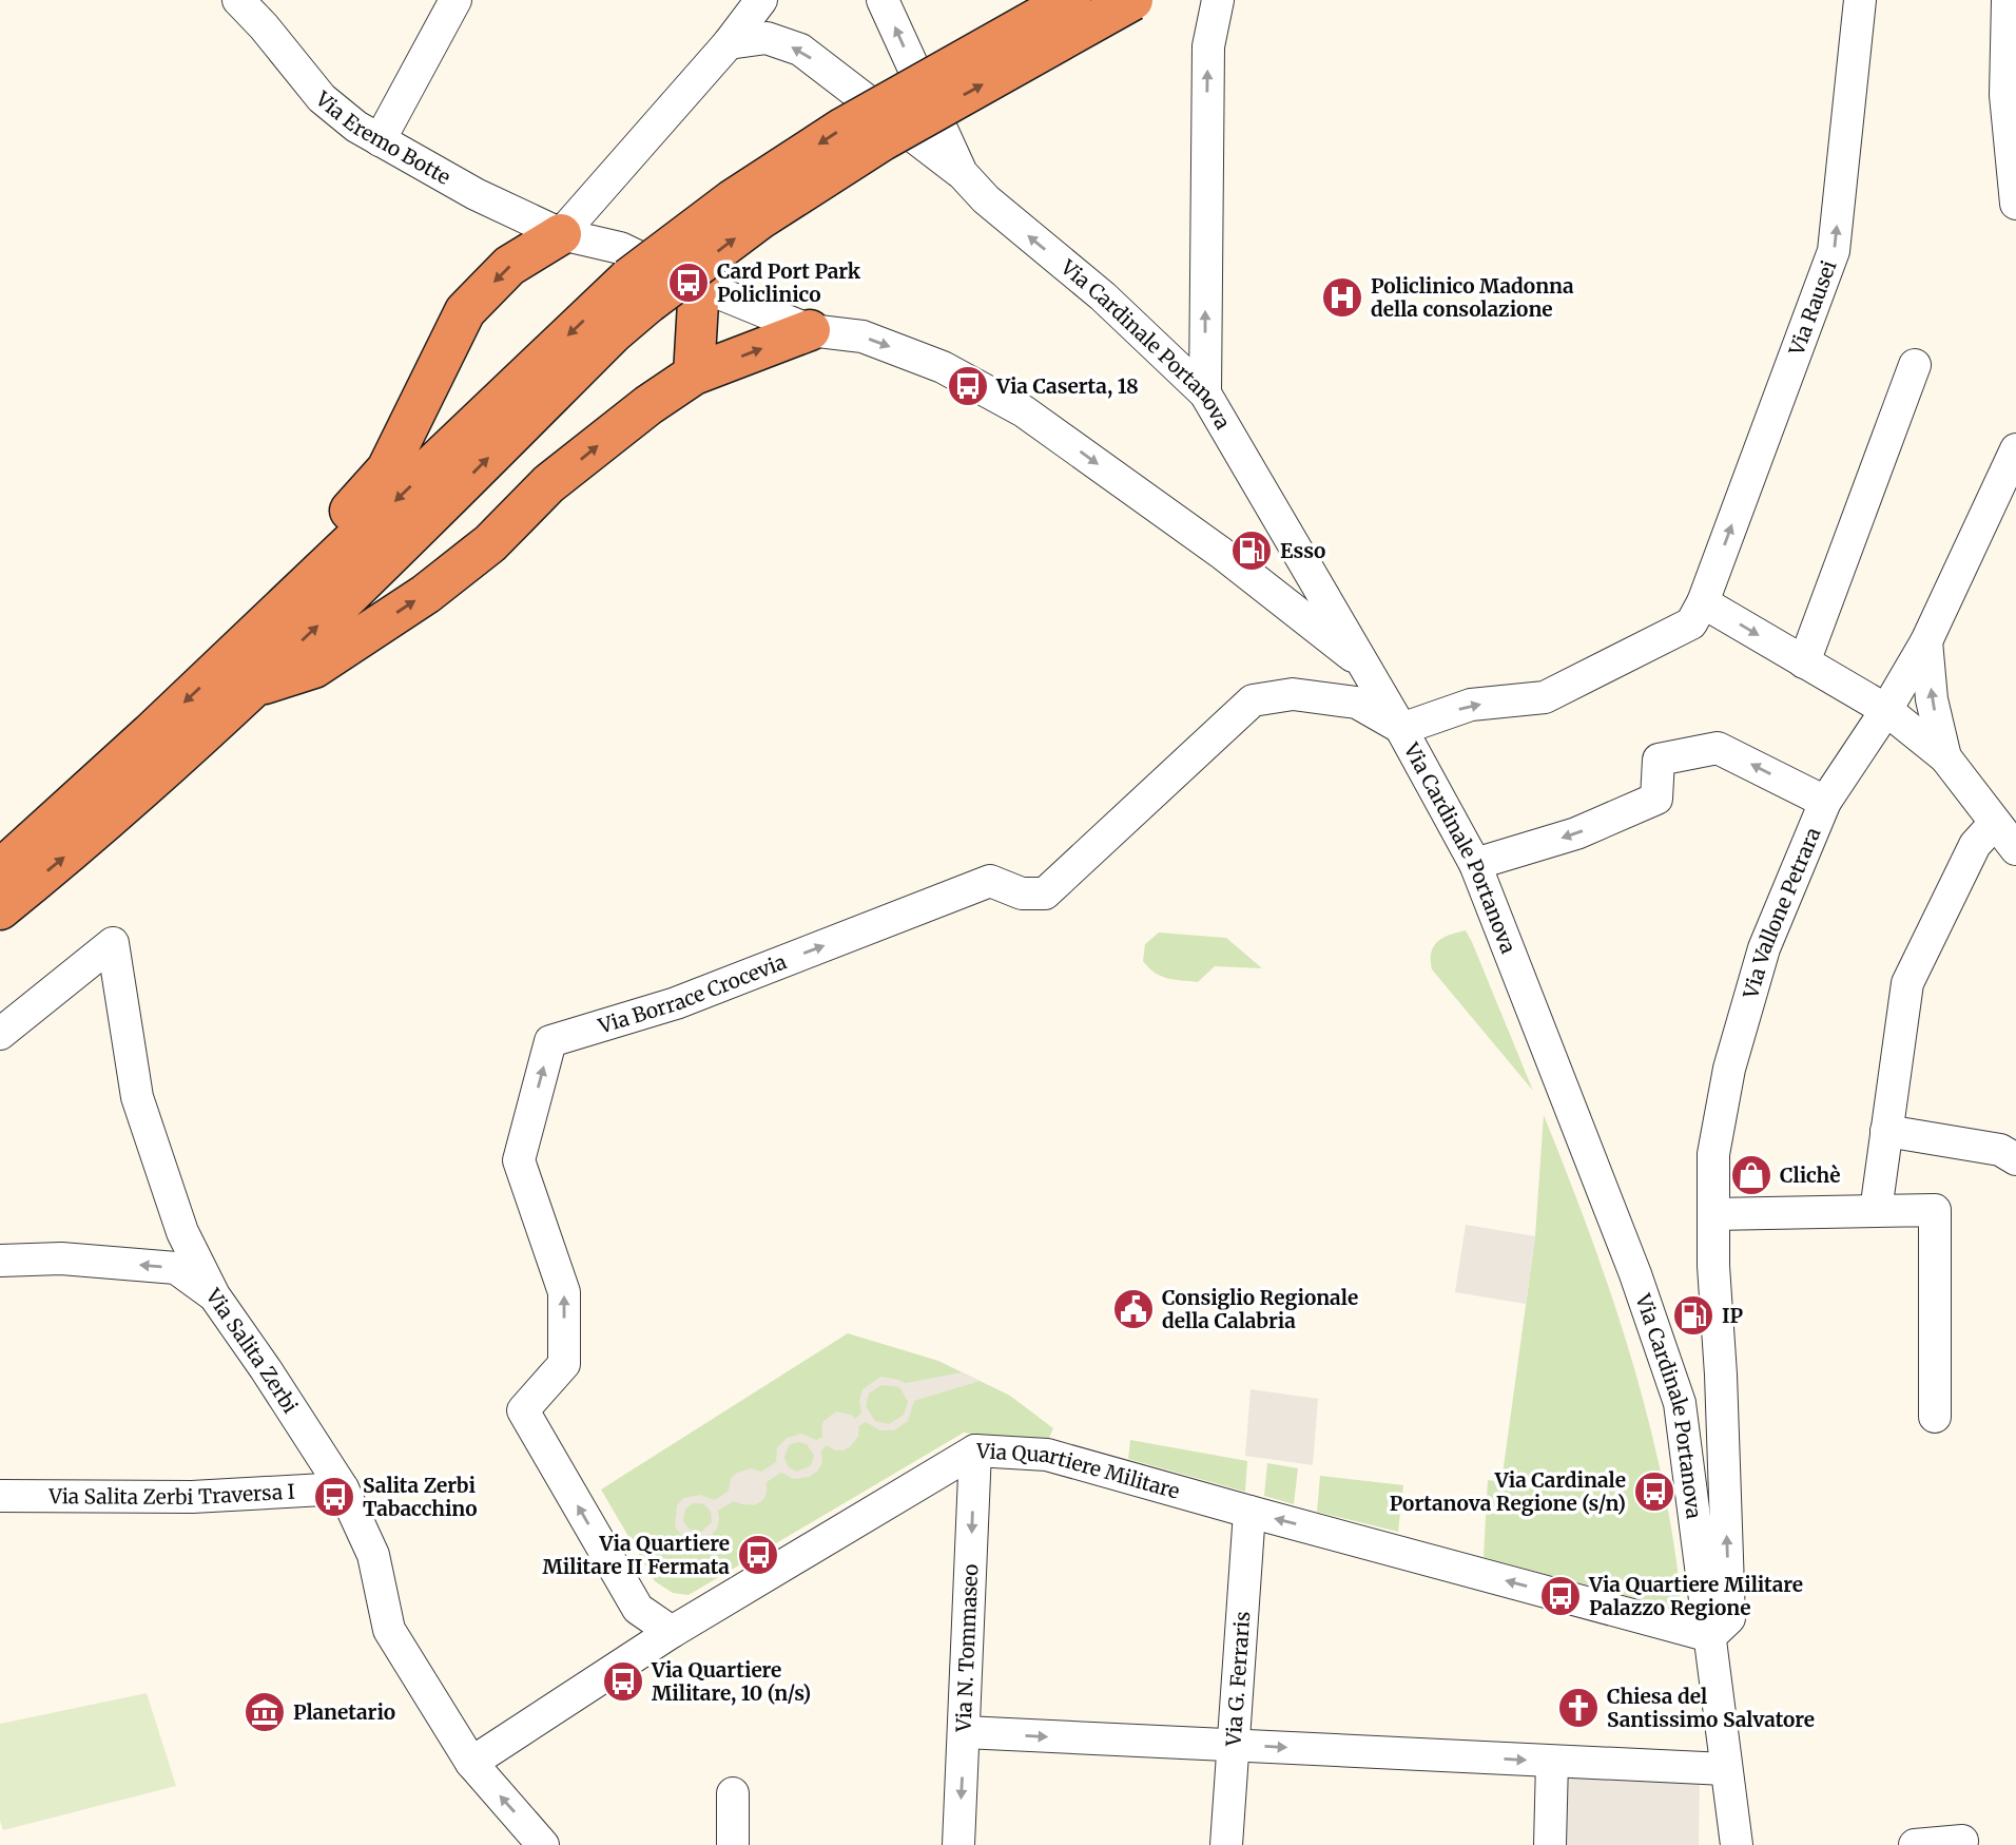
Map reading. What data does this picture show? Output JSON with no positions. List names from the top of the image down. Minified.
{"streets":{"street":["Via Eremo Botte","Via Rausei","Via Cardinale Portanova","Via Vallone Petrara","Via Borrace Crocevia","Via Salita Zerbi","Via Quartiere Militare","Via Salita Zerbi Traversa I","Via N. Tommaseo","Via G. Ferraris"]},"crossings":[["Via Eremo Botte","Via Cardinale Portanova"],["Via Cardinale Portanova","Via Vallone Petrara"],["Via Cardinale Portanova","Via Borrace Crocevia"],["Via Cardinale Portanova","Via Quartiere Militare"],["Via Vallone Petrara","Via Quartiere Militare"],["Via Borrace Crocevia","Via Quartiere Militare"],["Via Salita Zerbi","Via Quartiere Militare"],["Via Salita Zerbi","Via Salita Zerbi Traversa I"],["Via Quartiere Militare","Via N. Tommaseo"],["Via Quartiere Militare","Via G. Ferraris"]],"one_way":["Via Eremo Botte","Via N. Tommaseo"],"places":{"bus stop":["Card Port Park Policlinico","Via Caserta, 18","Via Cardinale Portanova Regione (s/n)","Salita Zerbi Tabacchino","Via Quartiere Militare II Fermata","Via Quartiere Militare Palazzo Regione","Via Quartiere Militare, 10 (n/s)"],"hospital":["Policlinico Madonna della consolazione"],"fuel station":["Esso","IP"],"shop":["Clichè"],"public building":["Consiglio Regionale della Calabria"],"church":["Chiesa del Santissimo Salvatore"],"museum":["Planetario"]}}
